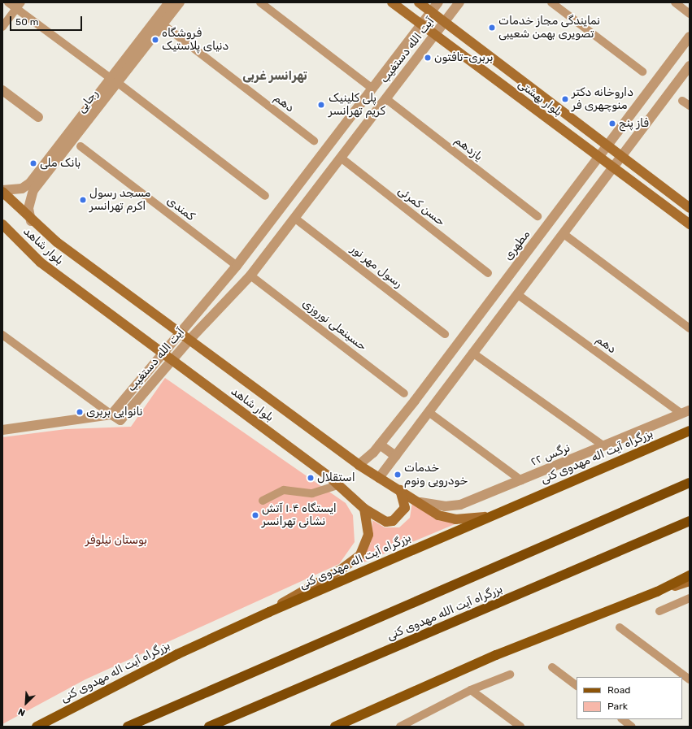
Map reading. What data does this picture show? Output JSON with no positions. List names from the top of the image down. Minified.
{"streets":{"highway":["بزرگراه آیت الله مهدوی کنی"],"main road":["بلوار بهشتی","بلوار شاهد","بزرگراه آیت اله مهدوی کنی"],"street":["آیت الله دستغیب","رجایی","دهم","یازدهم","حسن کمرئی","کمندی","مطهری","رسول مهر نور","حسینعلی نوروزی","نرگس ۲۲"]},"crossings":[["آیت الله دستغیب","بلوار بهشتی"],["آیت الله دستغیب","یازدهم"],["آیت الله دستغیب","حسن کمرئی"],["آیت الله دستغیب","کمندی"],["آیت الله دستغیب","بلوار شاهد"],["آیت الله دستغیب","رسول مهر نور"],["آیت الله دستغیب","حسینعلی نوروزی"],["بلوار بهشتی","مطهری"],["رجایی","دهم"],["رجایی","بلوار شاهد"],["دهم","نرگس ۲۲"],["مطهری","بلوار شاهد"],["بلوار شاهد","نرگس ۲۲"],["بلوار شاهد","بزرگراه آیت اله مهدوی کنی"]],"districts":["تهرانسر غربی"],"parks":["بوستان نیلوفر"],"places":["نمایندگی مجاز خدمات تصویری بهمن شعیبی","فروشگاه دنیای پلاستیک","بربری-تافتون","داروخانه دکتر منوچهری فر","پلی کلینیک کریم تهرانسر","فاز پنج","بانک ملی","مسجد رسول اکرم تهرانسر","نانوایی بربری","خدمات خودرویی ونوم","استقلال","ایستگاه ۱۰۴ آتش ‌نشانی تهرانسر"],"legend":["Road","Park"],"scale_bar":"50 m","north":"bottom left"}
